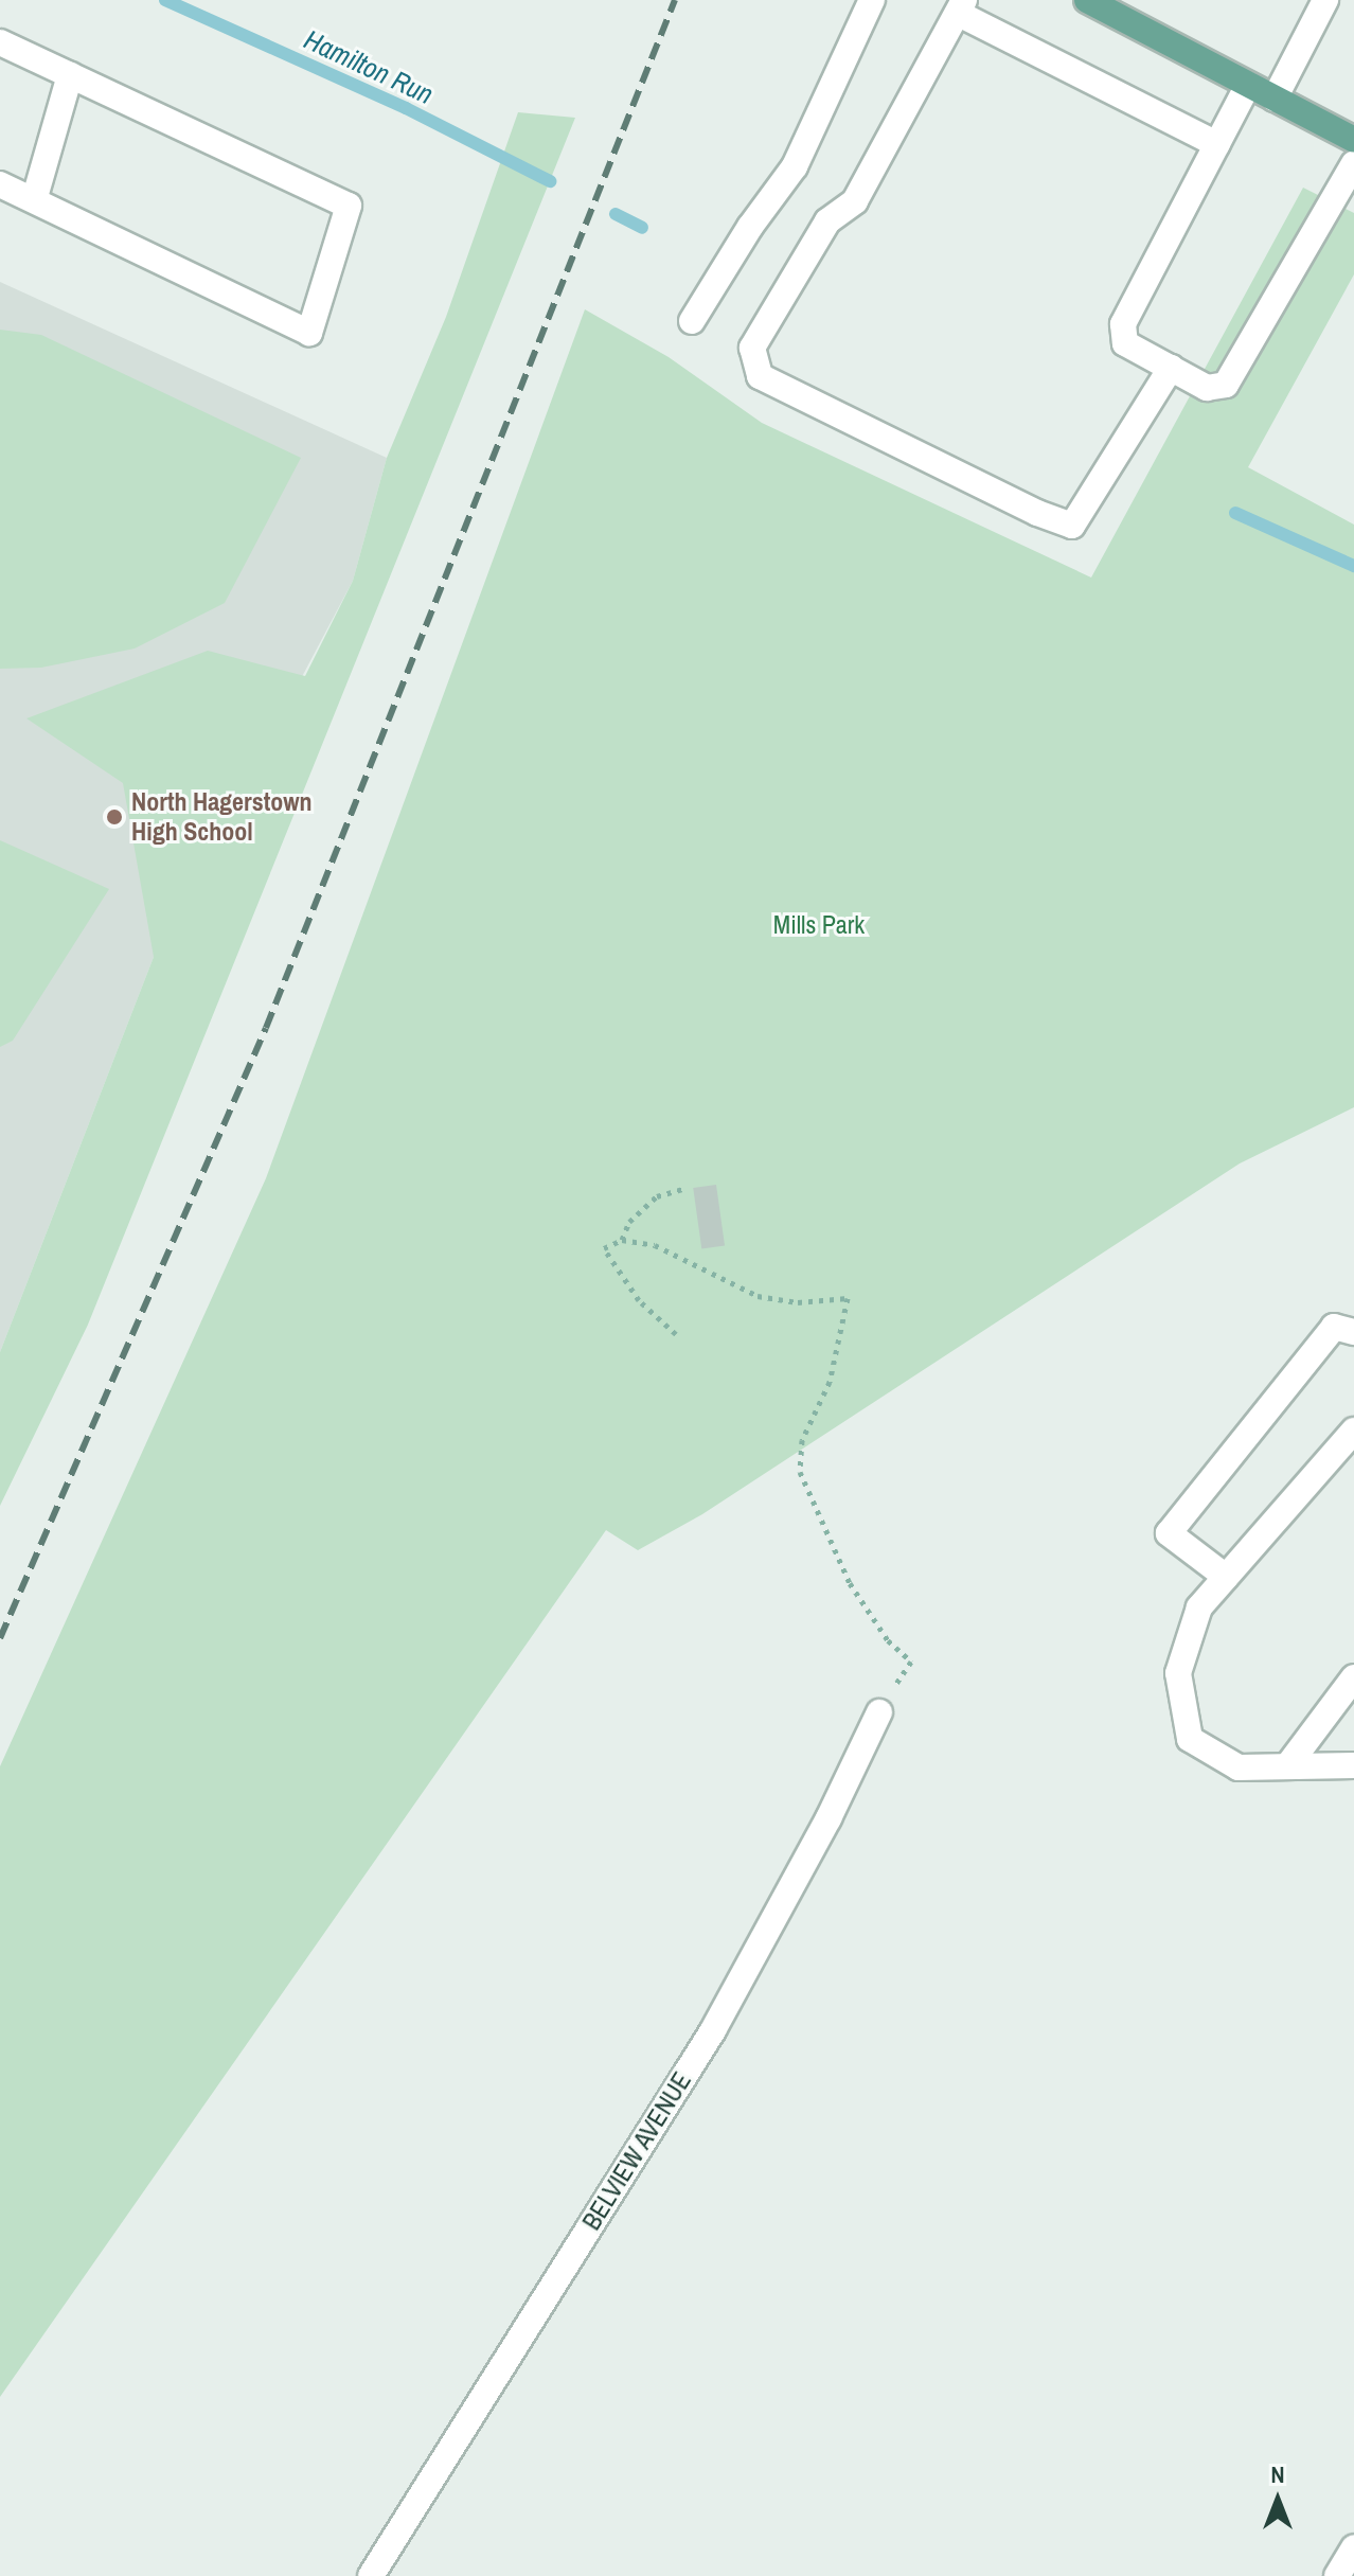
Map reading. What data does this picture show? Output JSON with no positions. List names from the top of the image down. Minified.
{"streets":{"street":["BELVIEW AVENUE"]},"water":["Hamilton Run"],"parks":["Mills Park"],"places":["North Hagerstown High School"],"north":"top"}
